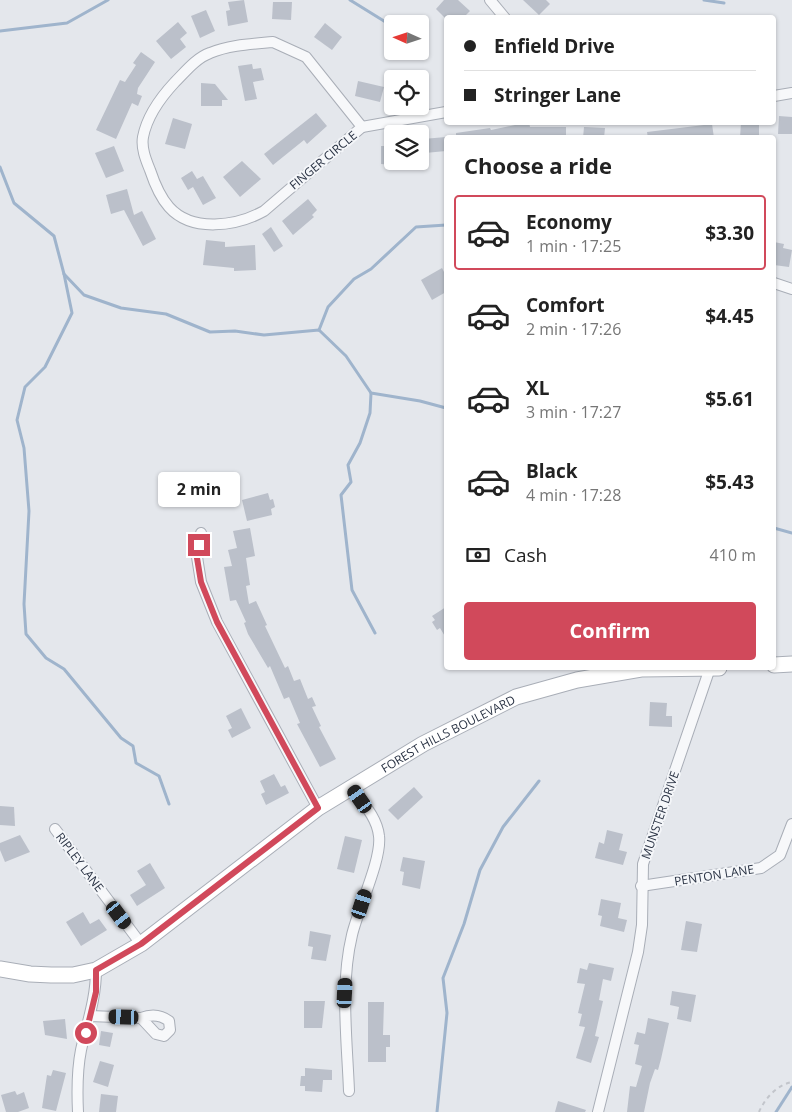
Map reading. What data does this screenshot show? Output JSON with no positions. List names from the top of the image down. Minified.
{"streets":{"main road":["FOREST HILLS BOULEVARD"],"street":["FINGER CIRCLE","MUNSTER DRIVE","RIPLEY LANE","PENTON LANE"]},"crossings":[["FOREST HILLS BOULEVARD","RIPLEY LANE"],["MUNSTER DRIVE","PENTON LANE"]],"north":"left","page":{"banner":["Enfield Drive","Stringer Lane"],"heading":"Choose a ride","list":[{"name":"Economy","note":"1 min · 17:25","value":"$3.30"},{"name":"Comfort","note":"2 min · 17:26","value":"$4.45"},{"name":"XL","note":"3 min · 17:27","value":"$5.61"},{"name":"Black","note":"4 min · 17:28","value":"$5.43"}],"bubble":"2 min","pay":["Cash","410 m"],"buttons":"Confirm"}}
